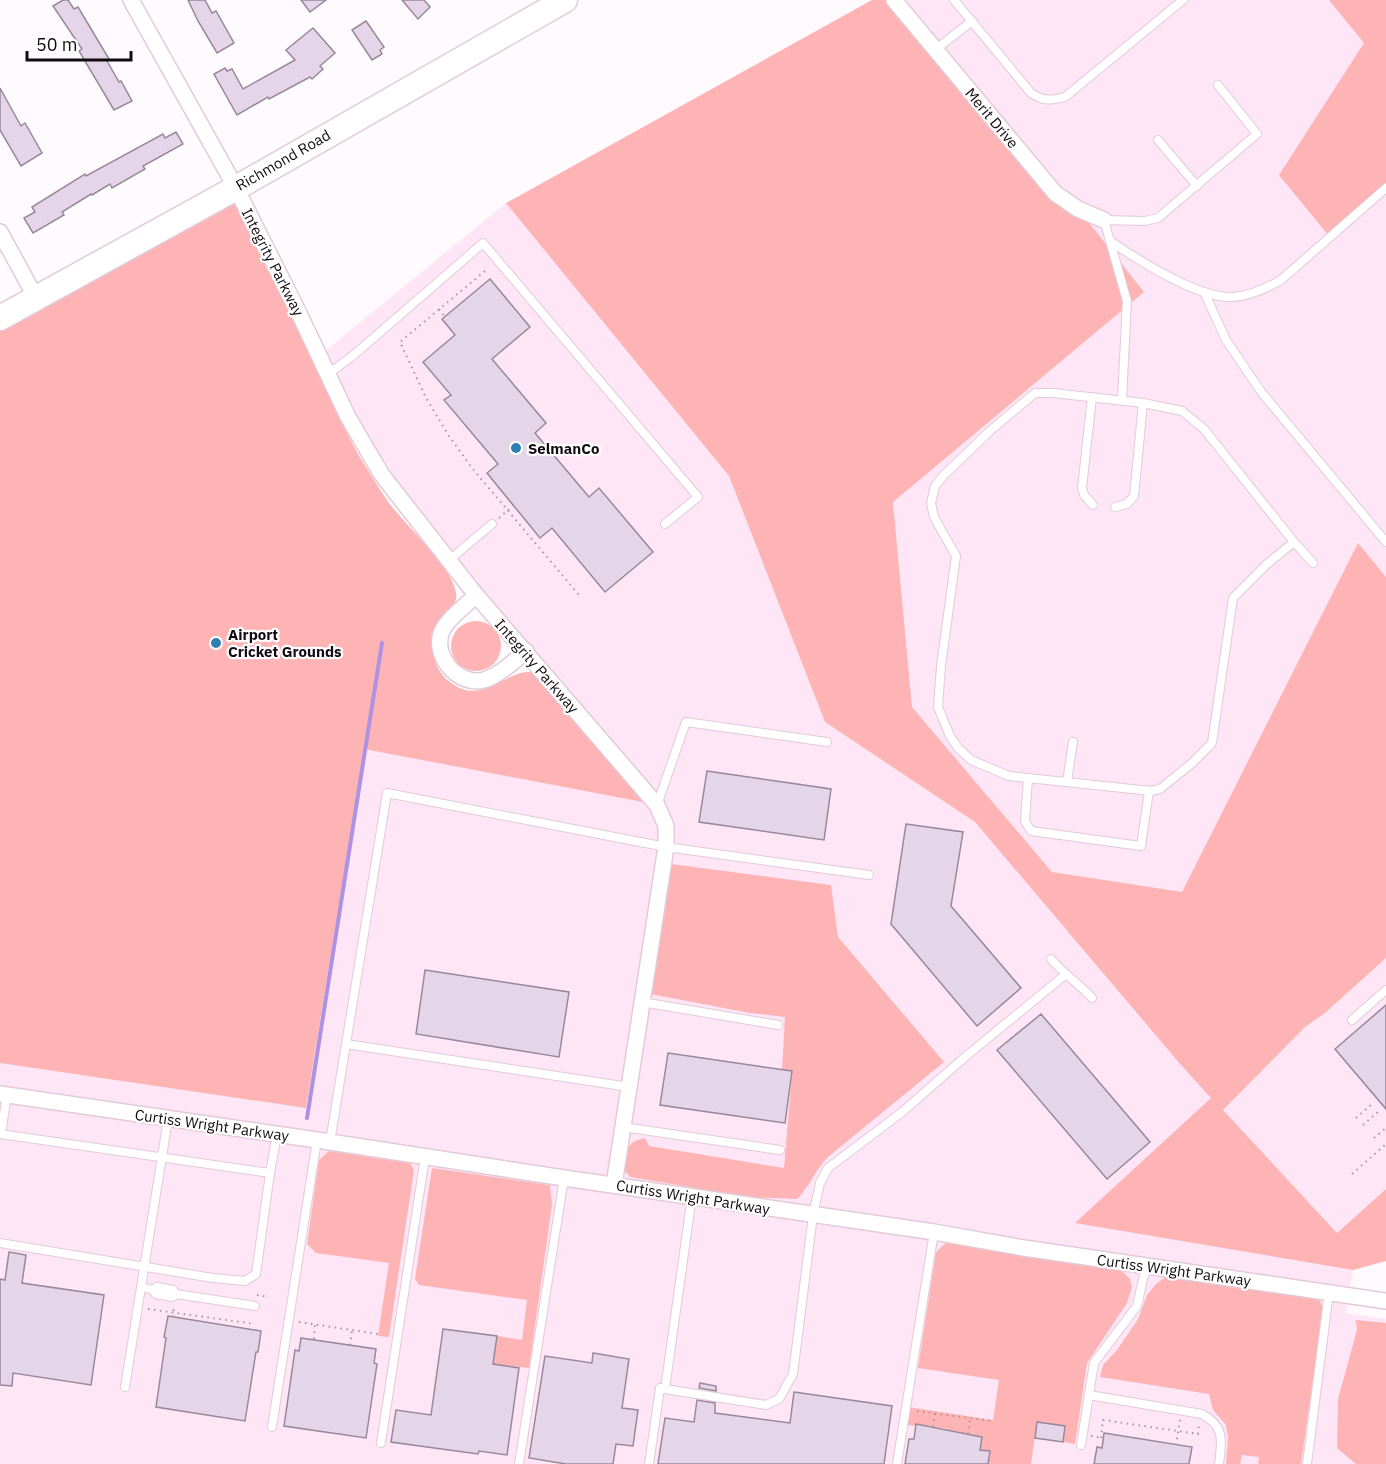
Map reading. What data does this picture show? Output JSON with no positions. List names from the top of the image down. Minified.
{"streets":{"main road":["Richmond Road"],"street":["Merit Drive","Integrity Parkway","Curtiss Wright Parkway"]},"crossings":[["Richmond Road","Integrity Parkway"],["Integrity Parkway","Curtiss Wright Parkway"]],"places":["SelmanCo","Airport Cricket Grounds"],"scale_bar":"50 m"}
